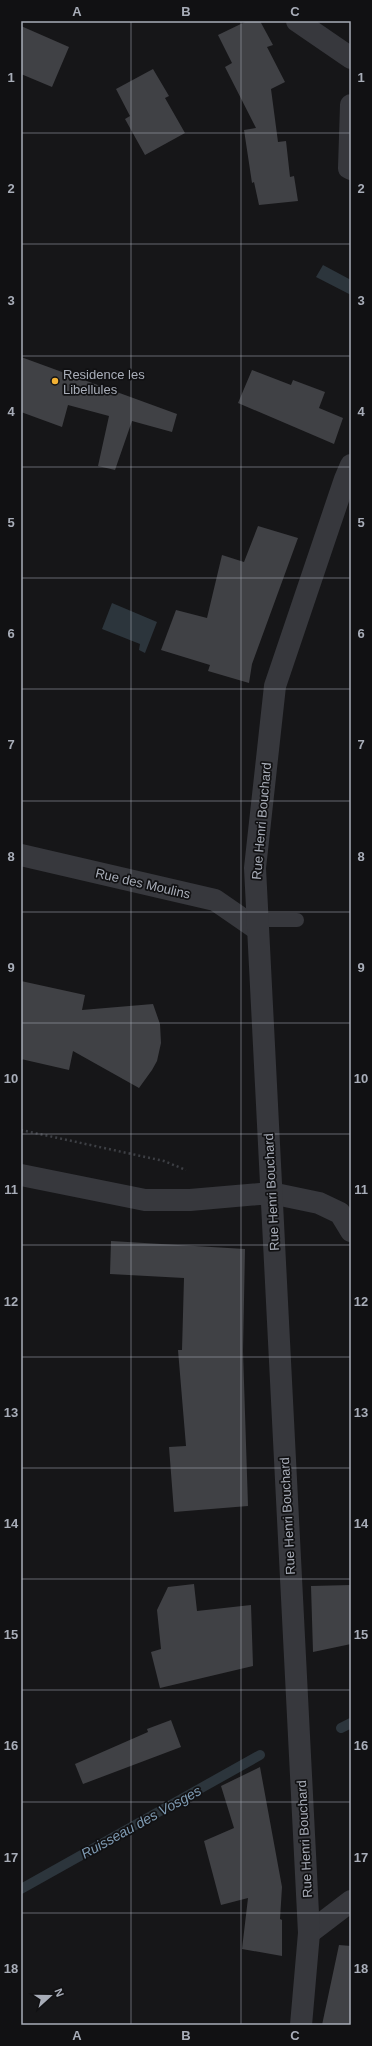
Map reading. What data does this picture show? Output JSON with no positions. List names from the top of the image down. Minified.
{"streets":{"street":["Rue Henri Bouchard","Rue des Moulins"]},"crossings":[["Rue Henri Bouchard","Rue des Moulins"]],"water":["Ruisseau des Vosges"],"places":["Residence les Libellules"],"north":"right","grid":{"columns":["A","B","C"],"rows":["1","2","3","4","5","6","7","8","9","10","11","12","13","14","15","16","17","18"]}}
